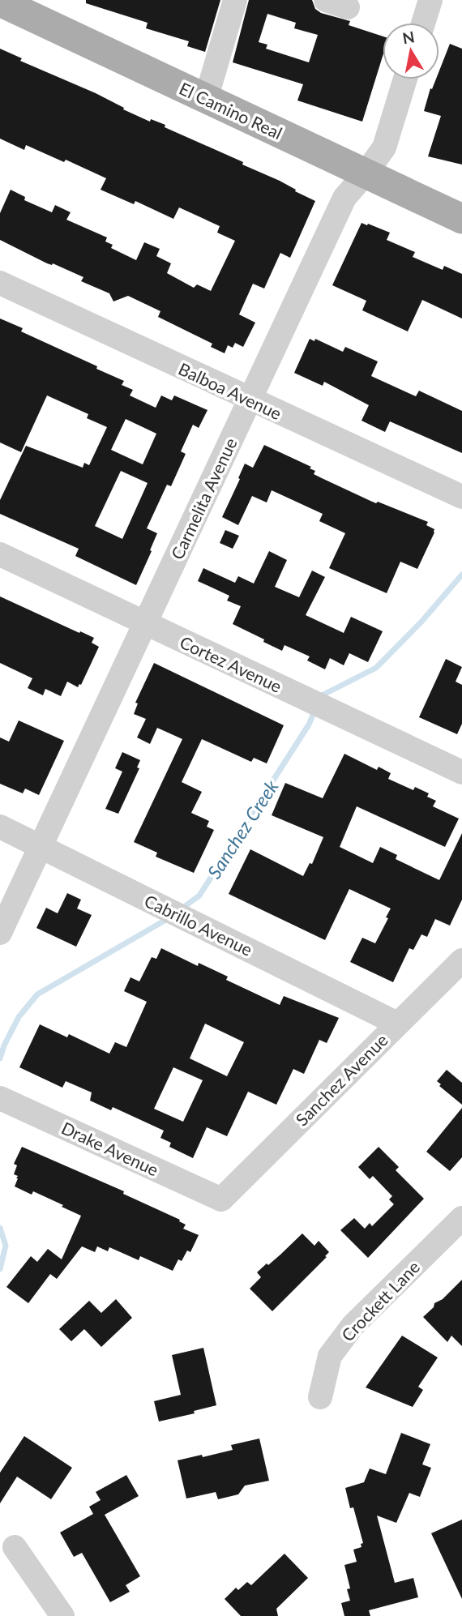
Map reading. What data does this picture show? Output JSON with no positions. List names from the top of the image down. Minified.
{"streets":{"main road":["El Camino Real"],"street":["Balboa Avenue","Carmelita Avenue","Cortez Avenue","Cabrillo Avenue","Sanchez Avenue","Drake Avenue","Crockett Lane"]},"crossings":[["El Camino Real","Carmelita Avenue"],["Balboa Avenue","Carmelita Avenue"],["Carmelita Avenue","Cortez Avenue"],["Carmelita Avenue","Cabrillo Avenue"],["Cabrillo Avenue","Sanchez Avenue"],["Sanchez Avenue","Drake Avenue"]],"water":["Sanchez Creek"],"north":"top"}
